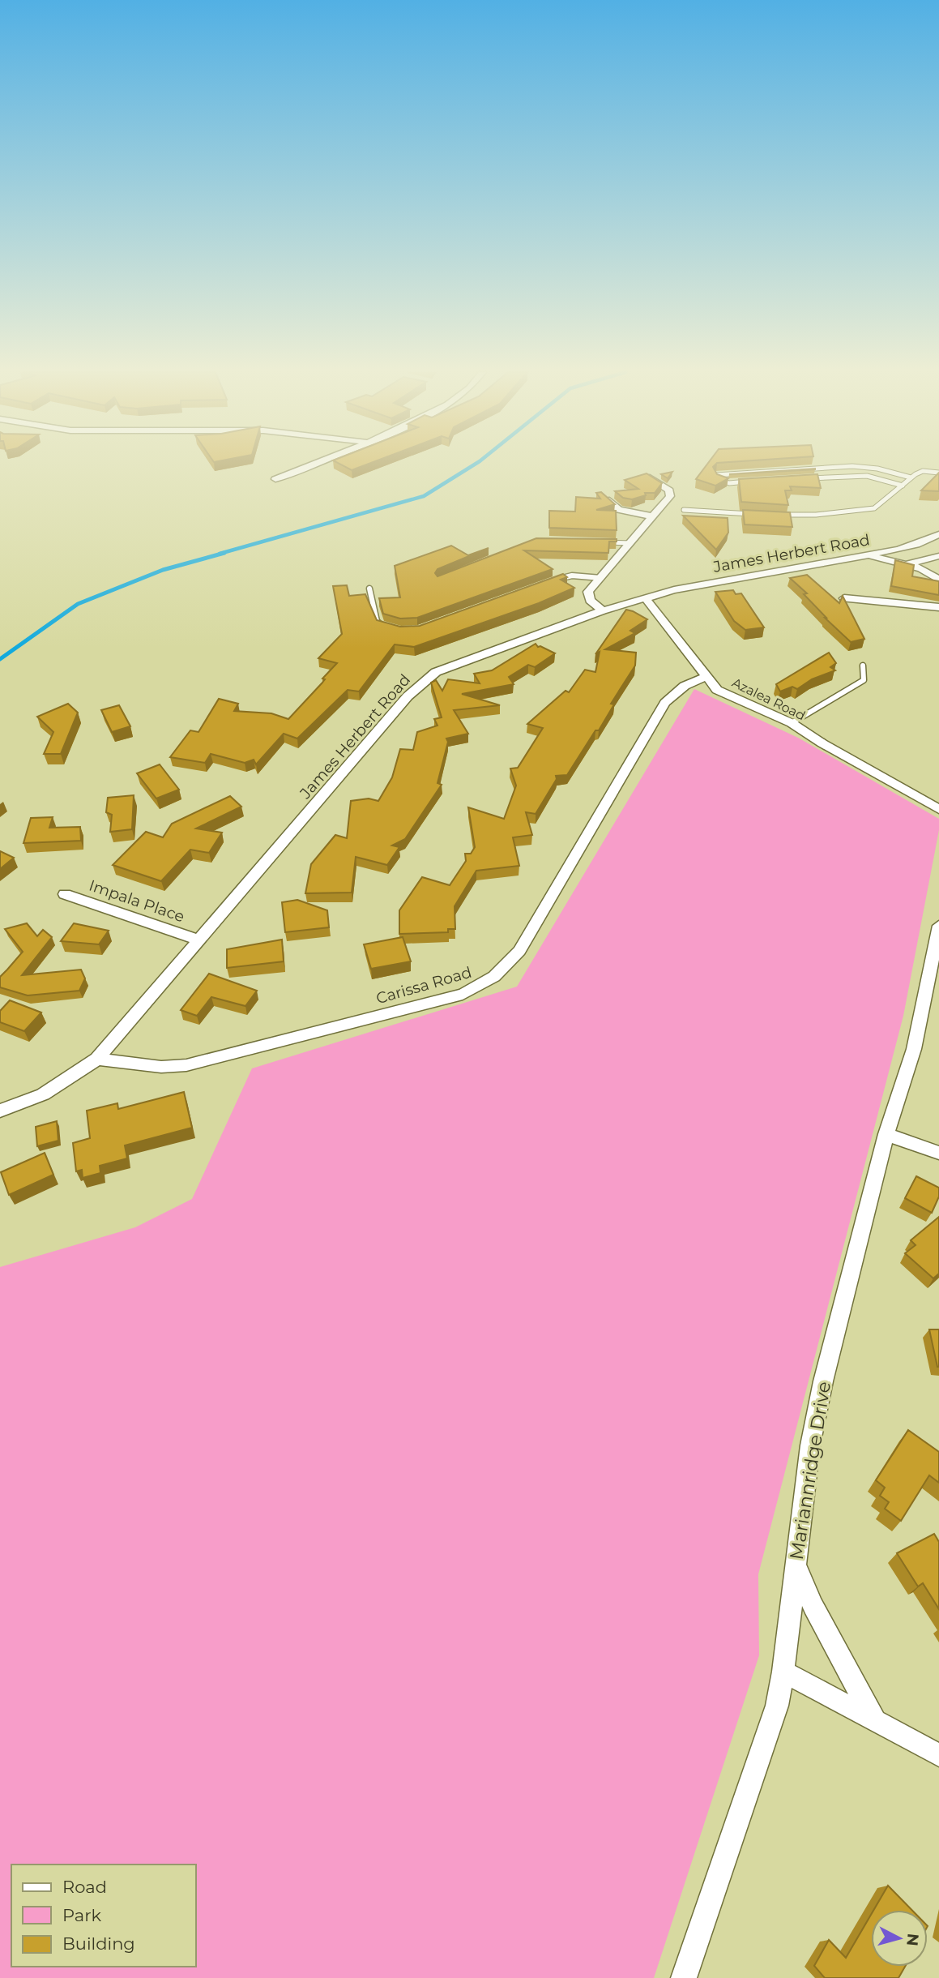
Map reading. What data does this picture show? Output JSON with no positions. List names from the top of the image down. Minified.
{"streets":{"street":["James Herbert Road","Azalea Road","Impala Place","Carissa Road","Mariannridge Drive"]},"crossings":[["James Herbert Road","Azalea Road"],["James Herbert Road","Impala Place"],["James Herbert Road","Carissa Road"],["Azalea Road","Carissa Road"]],"legend":["Road","Park","Building"],"north":"right"}
